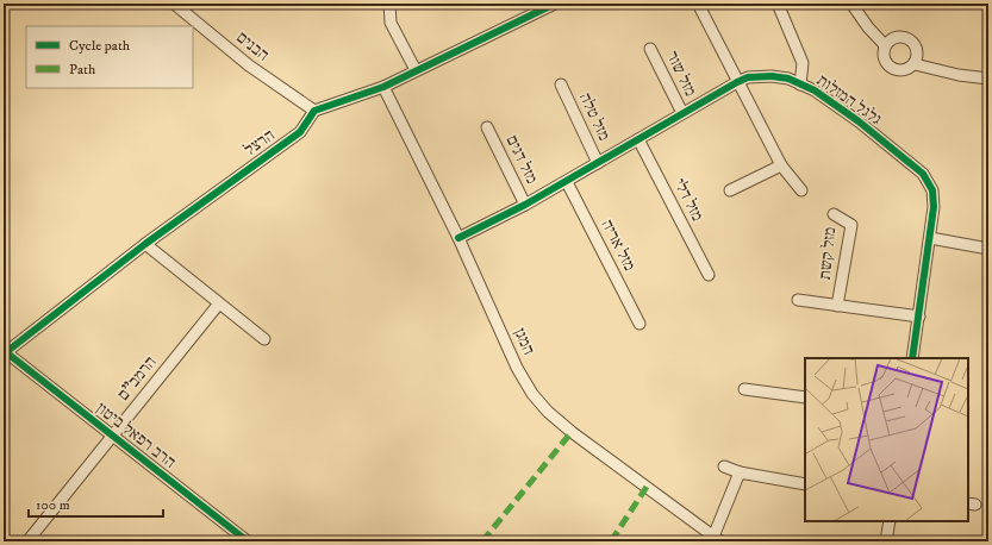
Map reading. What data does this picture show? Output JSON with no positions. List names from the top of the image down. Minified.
{"streets":{"street":["הבנים","מזל שור","גלגל המזלות","מזל טלה","הרצל","מזל דגים","מזל דלי","מזל אריה","מזל קשת","המגן","הרמב\"ם","הרב רפאל ביטון"]},"crossings":[["הבנים","הרצל"],["מזל שור","גלגל המזלות"],["גלגל המזלות","מזל טלה"],["גלגל המזלות","מזל דגים"],["גלגל המזלות","מזל דלי"],["גלגל המזלות","מזל אריה"],["גלגל המזלות","מזל קשת"],["גלגל המזלות","המגן"],["הרצל","הרב רפאל ביטון"],["הרמב\"ם","הרב רפאל ביטון"]],"legend":["Cycle path","Path"],"scale_bar":"100 m"}
